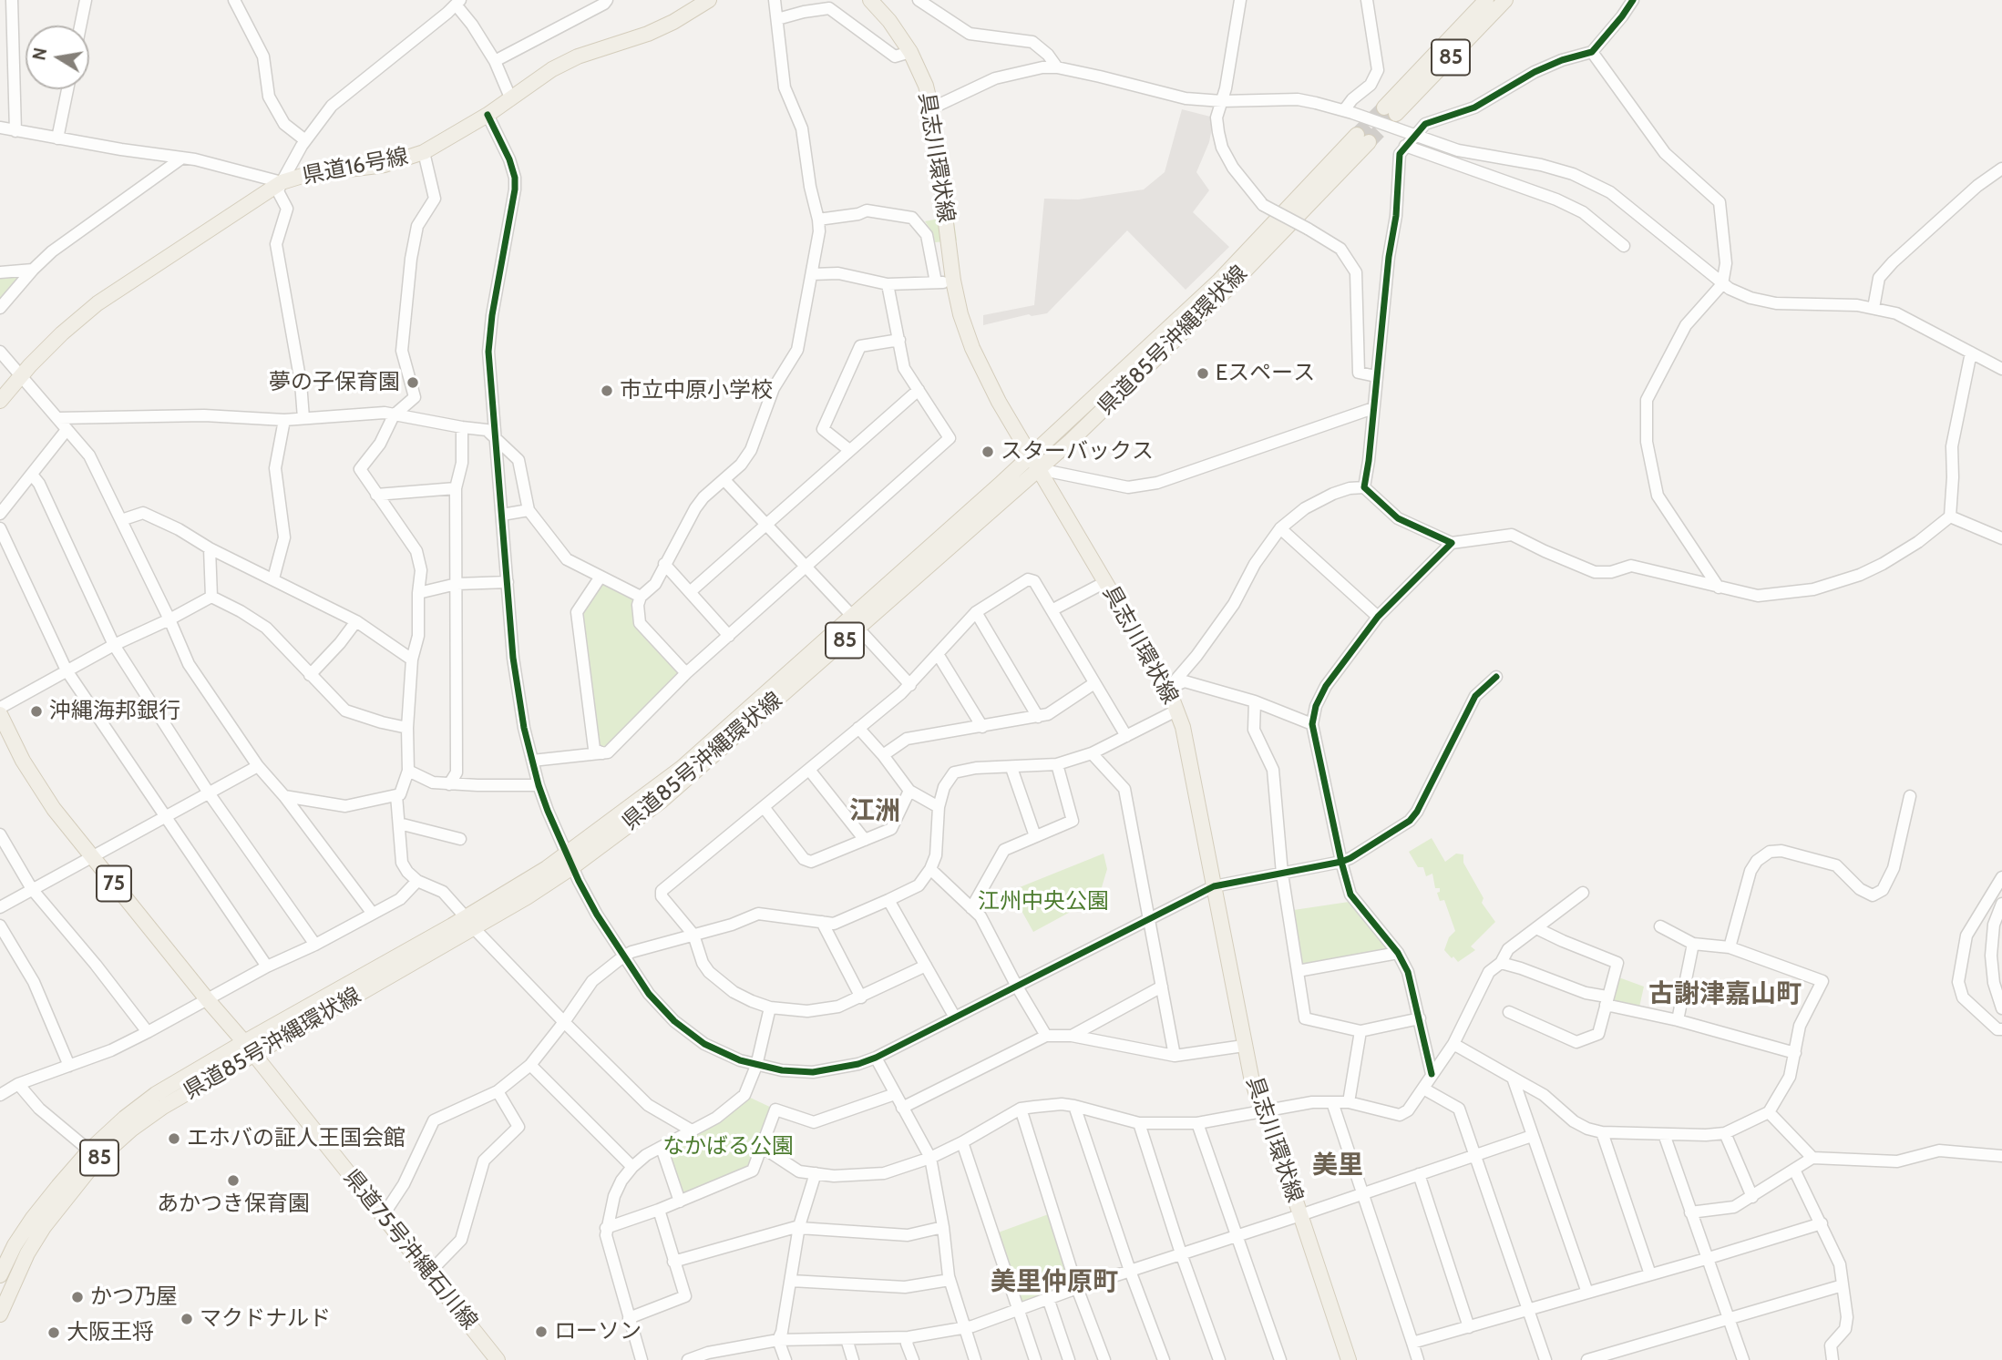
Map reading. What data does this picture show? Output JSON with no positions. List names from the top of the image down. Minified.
{"streets":{"main road":["85","具志川環状線","県道16号線","県道85号沖縄環状線","75","県道75号沖縄石川線"]},"crossings":[["具志川環状線","県道85号沖縄環状線"],["県道85号沖縄環状線","県道75号沖縄石川線"]],"districts":["江洲","古謝津嘉山町","美里","美里仲原町"],"parks":["江州中央公園","なかばる公園"],"places":["Eスペース","夢の子保育園","市立中原小学校","スターバックス","沖縄海邦銀行","エホバの証人王国会館","あかつき保育園","かつ乃屋","マクドナルド","ローソン","大阪王将"],"north":"left"}
